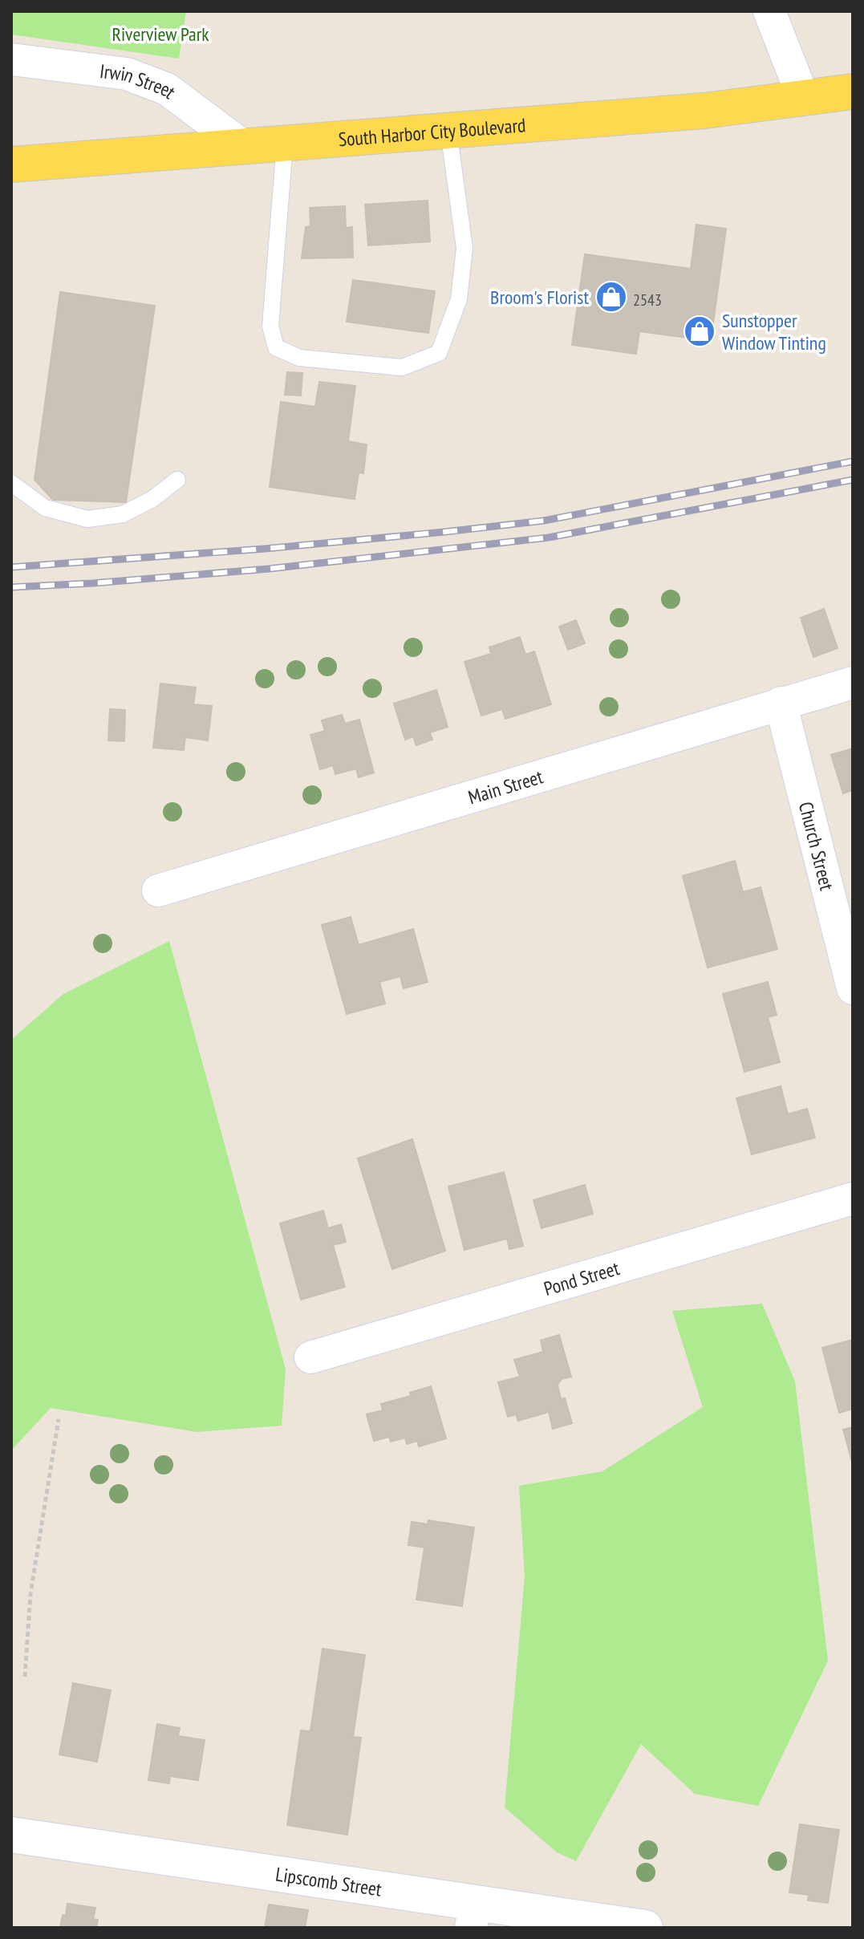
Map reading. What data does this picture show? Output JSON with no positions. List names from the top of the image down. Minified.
{"streets":{"main road":["South Harbor City Boulevard"],"street":["Irwin Street","Main Street","Church Street","Pond Street","Lipscomb Street"]},"crossings":[["Irwin Street","South Harbor City Boulevard"],["Main Street","Church Street"]],"parks":["Riverview Park"],"places":{"shop":["Broom's Florist","Sunstopper Window Tinting"]},"house_numbers":["2543"]}
